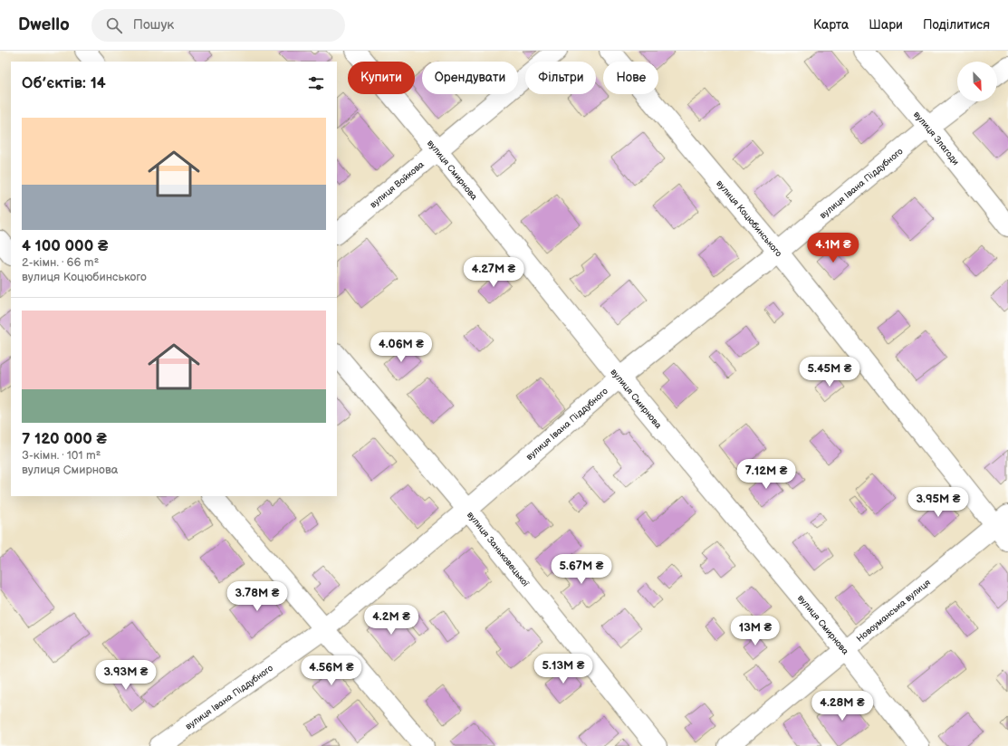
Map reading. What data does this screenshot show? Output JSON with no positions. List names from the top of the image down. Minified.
{"streets":{"street":["вулиця Злагоди","вулиця Смирнова","вулиця Івана Піддубного","вулиця Войкова","вулиця Коцюбинського","вулиця Заньковецької","Новоуманська вулиця"]},"crossings":[["вулиця Злагоди","вулиця Івана Піддубного"],["вулиця Смирнова","вулиця Івана Піддубного"],["вулиця Смирнова","вулиця Войкова"],["вулиця Смирнова","Новоуманська вулиця"],["вулиця Івана Піддубного","вулиця Коцюбинського"],["вулиця Івана Піддубного","вулиця Заньковецької"],["вулиця Коцюбинського","Новоуманська вулиця"]],"north":"bottom right","page":{"header":"Dwello","search":"Пошук","nav":["Карта","Шари","Поділитися"],"chip":["Купити","Орендувати","Фільтри","Нове"],"heading":"Об’єктів: 14","list":[{"name":"4 100 000 ₴","note":"2-кімн. · 66 m² · вулиця Коцюбинського"},{"name":"7 120 000 ₴","note":"3-кімн. · 101 m² · вулиця Смирнова"}],"price":["4.1M ₴","4.27M ₴","4.06M ₴","5.45M ₴","7.12M ₴","3.95M ₴","5.67M ₴","3.78M ₴","4.2M ₴","13M ₴","5.13M ₴","4.56M ₴","3.93M ₴","4.28M ₴"]}}
